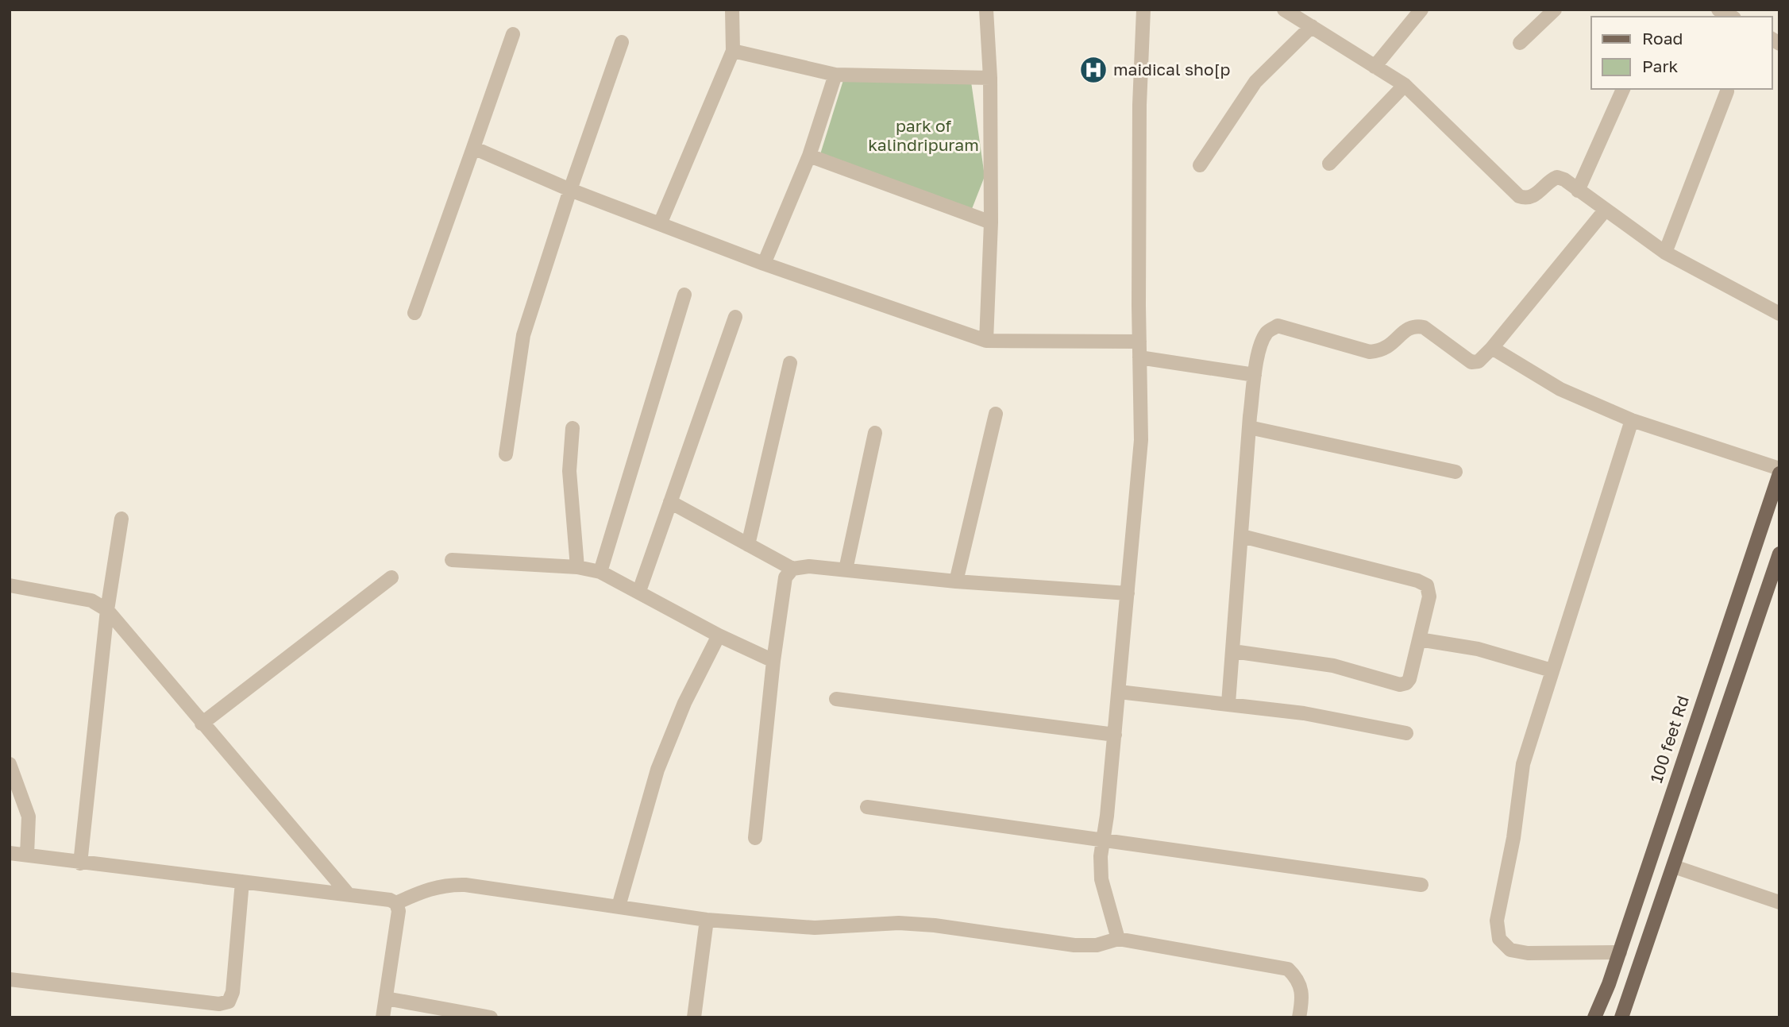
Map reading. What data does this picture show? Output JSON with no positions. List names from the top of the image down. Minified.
{"streets":{"main road":["100 feet Rd"]},"parks":["park of kalindripuram"],"places":{"hospital":["maidical sho[p"]},"legend":["Road","Park"]}
